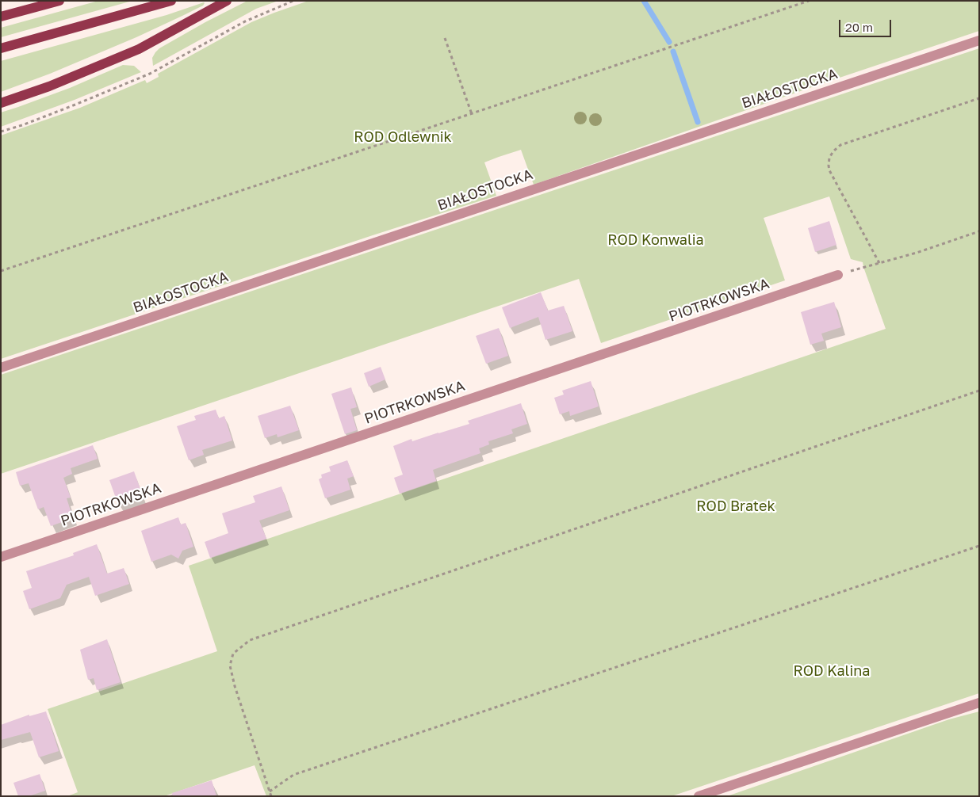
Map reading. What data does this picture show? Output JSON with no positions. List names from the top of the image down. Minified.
{"streets":{"street":["BIAŁOSTOCKA","PIOTRKOWSKA"]},"parks":["ROD Odlewnik","ROD Konwalia","ROD Bratek","ROD Kalina"],"scale_bar":"20 m"}
